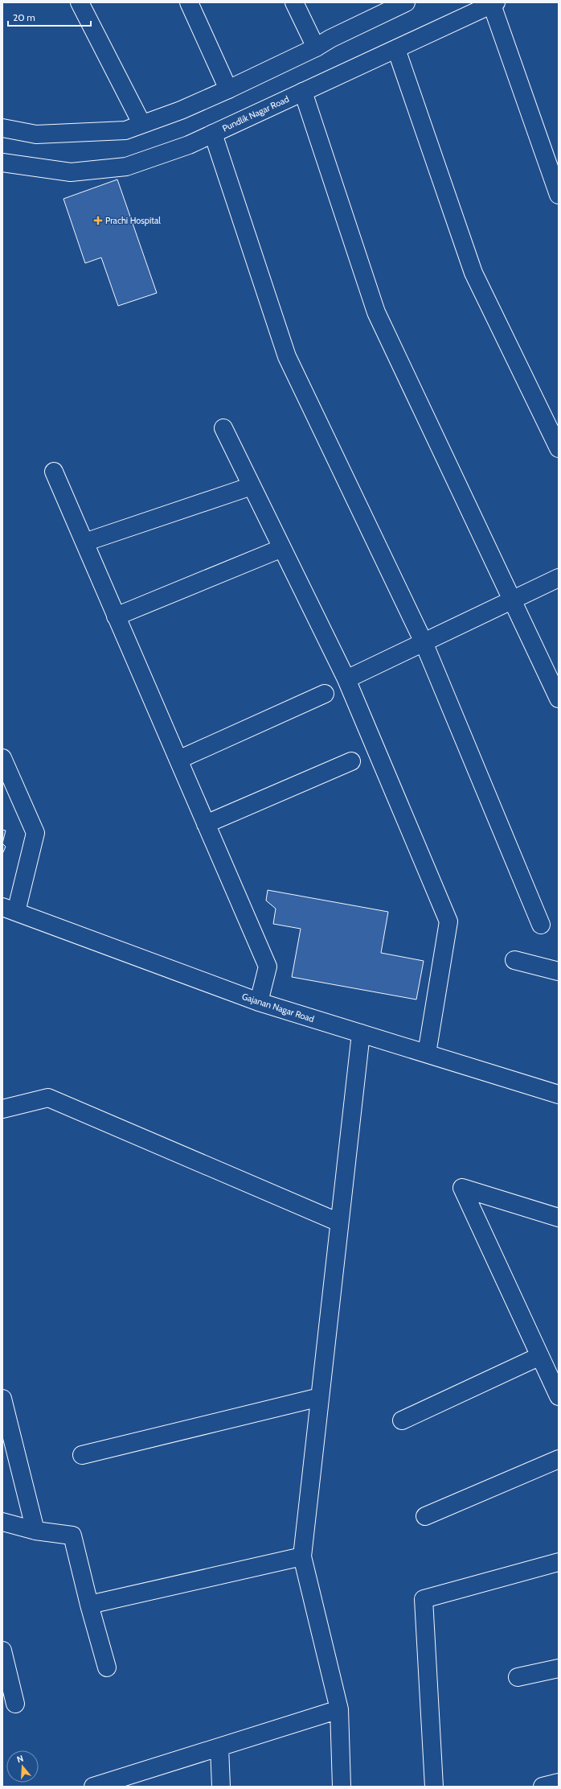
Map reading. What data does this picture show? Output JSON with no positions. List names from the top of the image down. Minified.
{"streets":{"street":["Pundlik Nagar Road","Gajanan Nagar Road"]},"places":{"health":["Prachi Hospital"]},"scale_bar":"20 m","north":"top"}
